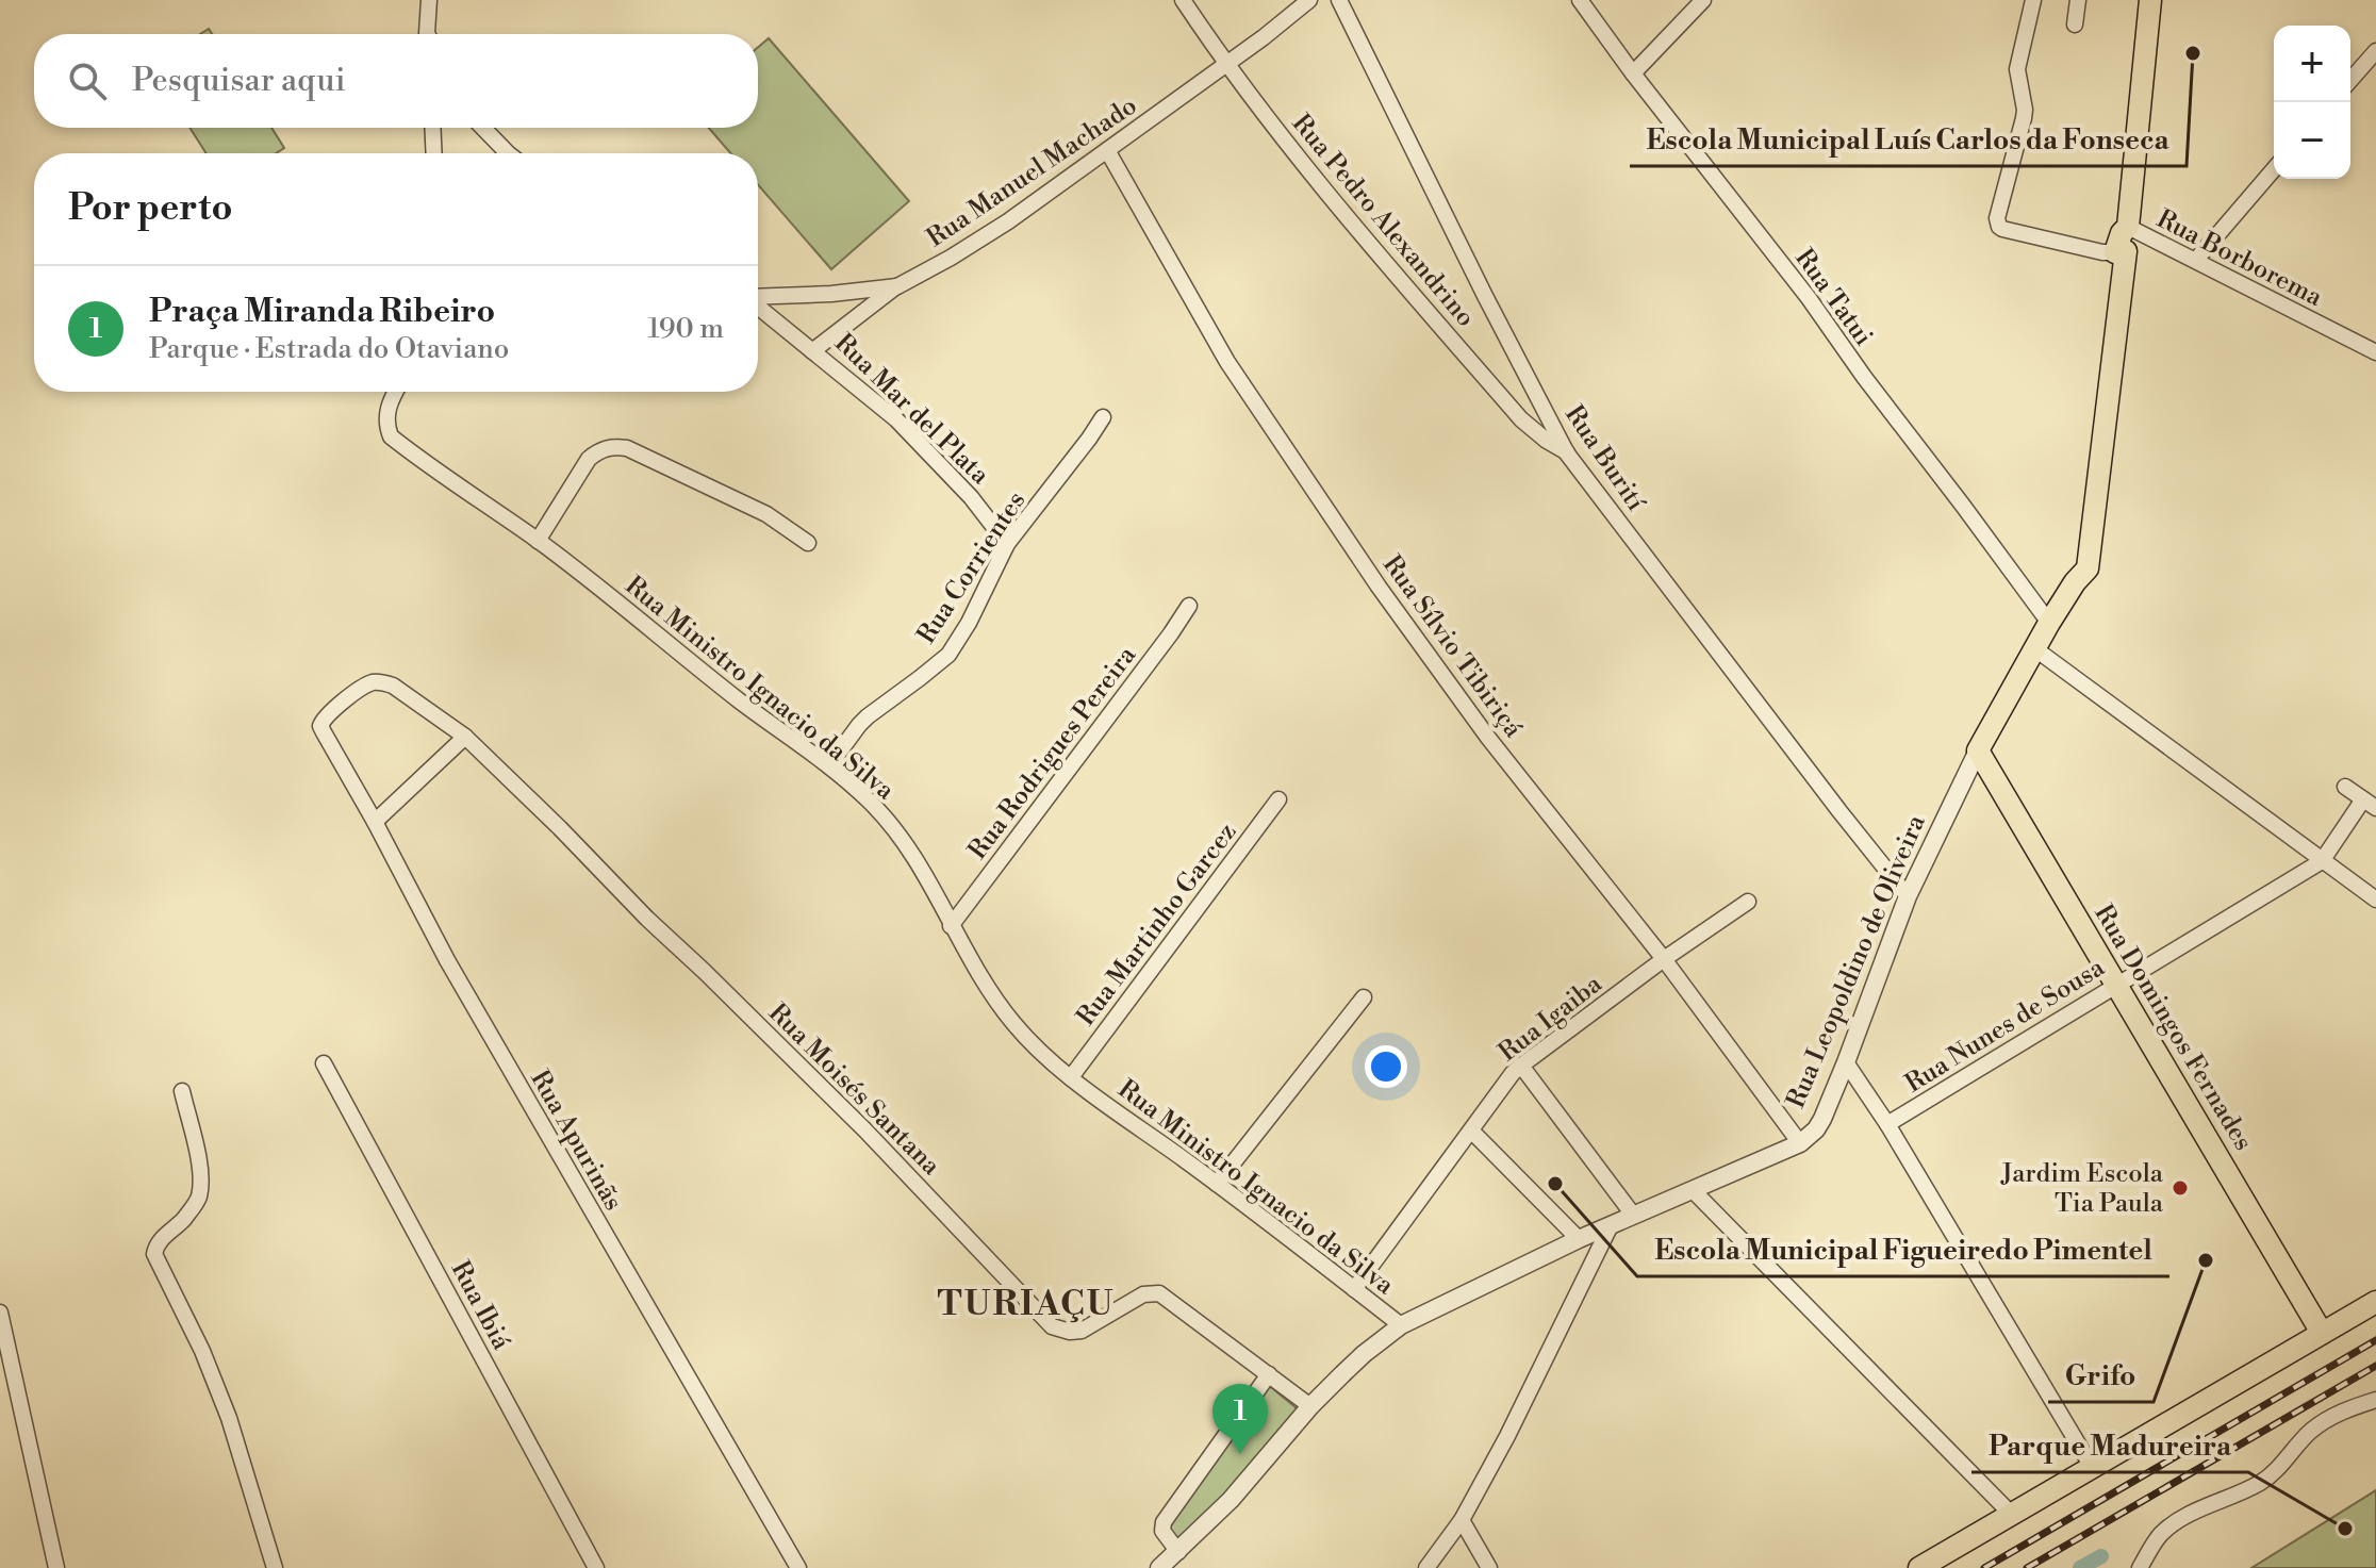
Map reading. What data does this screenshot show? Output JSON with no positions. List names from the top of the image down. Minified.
{"streets":{"main road":["Rua Leopoldino de Oliveira","Rua Domingos Fernades"],"street":["Rua Manuel Machado","Rua Pedro Alexandrino","Rua Borborema","Rua Tatui","Rua Mar del Plata","Rua Burití","Rua Corrientes","Rua Sílvio Tibiriçá","Rua Ministro Ignacio da Silva","Rua Rodrigues Pereira","Rua Martinho Garcez","Rua Igaiba","Rua Nunes de Sousa","Rua Moisés Santana","Rua Apurinãs","Rua Ibiá"]},"crossings":[["Rua Manuel Machado","Rua Pedro Alexandrino"],["Rua Manuel Machado","Rua Mar del Plata"],["Rua Manuel Machado","Rua Sílvio Tibiriçá"],["Rua Pedro Alexandrino","Rua Burití"],["Rua Tatui","Rua Leopoldino de Oliveira"],["Rua Mar del Plata","Rua Corrientes"],["Rua Burití","Rua Leopoldino de Oliveira"],["Rua Corrientes","Rua Ministro Ignacio da Silva"],["Rua Sílvio Tibiriçá","Rua Leopoldino de Oliveira"],["Rua Sílvio Tibiriçá","Rua Igaiba"],["Rua Ministro Ignacio da Silva","Rua Rodrigues Pereira"],["Rua Ministro Ignacio da Silva","Rua Martinho Garcez"],["Rua Ministro Ignacio da Silva","Rua Leopoldino de Oliveira"],["Rua Ministro Ignacio da Silva","Rua Igaiba"],["Rua Leopoldino de Oliveira","Rua Domingos Fernades"],["Rua Leopoldino de Oliveira","Rua Moisés Santana"],["Rua Nunes de Sousa","Rua Domingos Fernades"],["Rua Moisés Santana","Rua Apurinãs"]],"districts":["TURIAÇU"],"places":["Escola Municipal Luís Carlos da Fonseca","Escola Municipal Figueiredo Pimentel","Jardim Escola Tia Paula","Grifo","Parque Madureira"],"page":{"map_buttons":["+","−"],"search":"Pesquisar aqui","heading":"Por perto","list":[{"mark":"1","name":"Praça Miranda Ribeiro","note":"Parque · Estrada do Otaviano","value":"190 m"}],"pins":"1"}}
